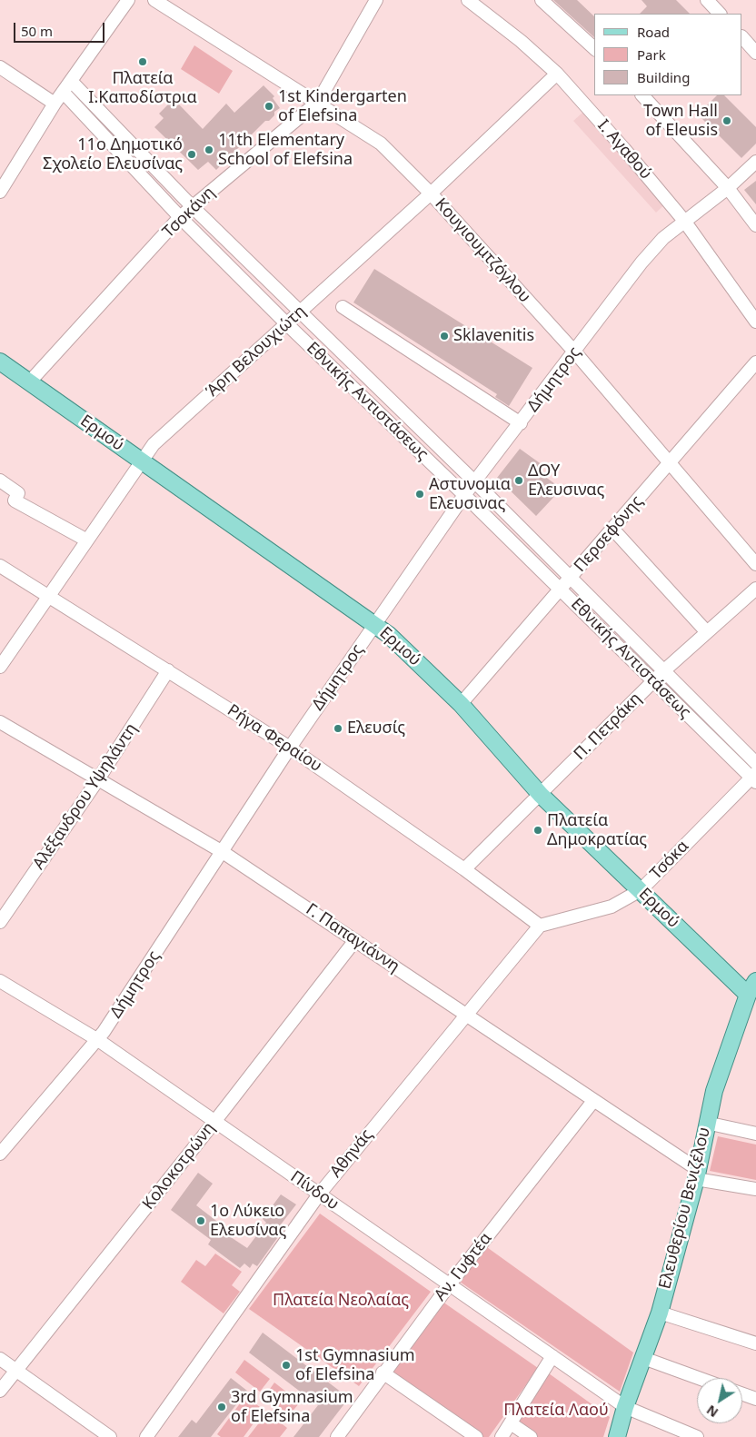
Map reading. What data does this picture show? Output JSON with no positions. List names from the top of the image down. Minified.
{"streets":{"main road":["Ερμού","Ελευθερίου Βενιζέλου"],"street":["Ι. Αγαθού","Τσοκάνη","Κουγιουμτζόγλου","Άρη Βελουχιώτη","Δήμητρος","Εθνικής Αντιστάσεως","Περσεφόνης","Π. Πετράκη","Ρήγα Φεραίου","Αλέξανδρου Υψηλάντη","Τσόκα","Γ. Παπαγιάννη","Αθηνάς","Κολοκοτρώνη","Πίνδου","Αν. Γυφτέα"]},"crossings":[["Ι. Αγαθού","Άρη Βελουχιώτη"],["Ι. Αγαθού","Δήμητρος"],["Τσοκάνη","Κουγιουμτζόγλου"],["Τσοκάνη","Εθνικής Αντιστάσεως"],["Τσοκάνη","Ερμού"],["Κουγιουμτζόγλου","Άρη Βελουχιώτη"],["Κουγιουμτζόγλου","Δήμητρος"],["Κουγιουμτζόγλου","Περσεφόνης"],["Άρη Βελουχιώτη","Εθνικής Αντιστάσεως"],["Άρη Βελουχιώτη","Ερμού"],["Άρη Βελουχιώτη","Ρήγα Φεραίου"],["Δήμητρος","Εθνικής Αντιστάσεως"],["Δήμητρος","Ερμού"],["Δήμητρος","Ρήγα Φεραίου"],["Δήμητρος","Γ. Παπαγιάννη"],["Δήμητρος","Πίνδου"],["Εθνικής Αντιστάσεως","Περσεφόνης"],["Εθνικής Αντιστάσεως","Π. Πετράκη"],["Εθνικής Αντιστάσεως","Τσόκα"],["Ερμού","Περσεφόνης"],["Ερμού","Π. Πετράκη"],["Ερμού","Τσόκα"],["Ερμού","Ελευθερίου Βενιζέλου"],["Π. Πετράκη","Ρήγα Φεραίου"],["Ρήγα Φεραίου","Αλέξανδρου Υψηλάντη"],["Ρήγα Φεραίου","Τσόκα"],["Ρήγα Φεραίου","Αθηνάς"],["Αλέξανδρου Υψηλάντη","Γ. Παπαγιάννη"],["Τσόκα","Αθηνάς"],["Γ. Παπαγιάννη","Αθηνάς"],["Γ. Παπαγιάννη","Κολοκοτρώνη"],["Γ. Παπαγιάννη","Ελευθερίου Βενιζέλου"],["Γ. Παπαγιάννη","Αν. Γυφτέα"],["Αθηνάς","Πίνδου"],["Κολοκοτρώνη","Πίνδου"],["Πίνδου","Ελευθερίου Βενιζέλου"],["Πίνδου","Αν. Γυφτέα"]],"parks":["Πλατεία Νεολαίας","Πλατεία Λαού"],"places":["Πλατεία Ι.Καποδίστρια","1st Kindergarten of Elefsina","Town Hall of Eleusis","11th Elementary School of Elefsina","11ο Δημοτικό Σχολείο Ελευσίνας","Sklavenitis","ΔΟΥ Ελευσινας","Αστυνομια Ελευσινας","Ελευσίς","Πλατεία Δημοκρατίας","1ο Λύκειο Ελευσίνας","1st Gymnasium of Elefsina","3rd Gymnasium of Elefsina"],"legend":["Road","Park","Building"],"scale_bar":"50 m","north":"bottom left"}
